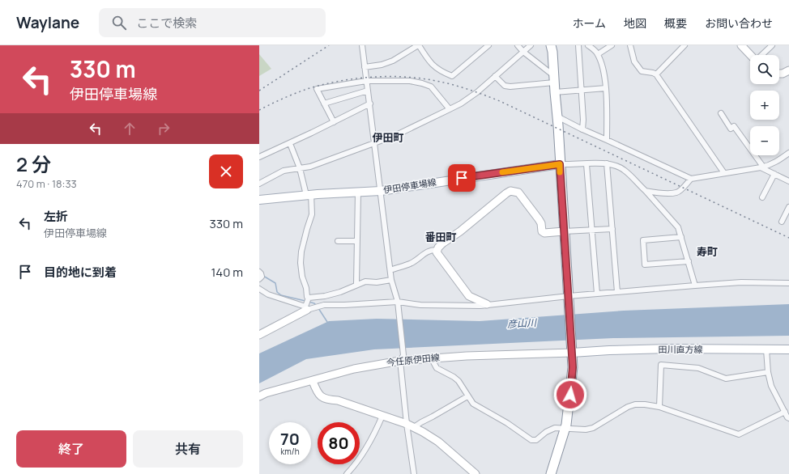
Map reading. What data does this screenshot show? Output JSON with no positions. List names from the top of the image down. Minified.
{"streets":{"main road":["伊田停車場線","田川直方線"],"street":["今任原伊田線"]},"crossings":[["田川直方線","今任原伊田線"]],"districts":["伊田町","番田町","寿町"],"water":["彦山川"],"page":{"header":"Waylane","search":"ここで検索","nav":["ホーム","地図","概要","お問い合わせ"],"turn":["330 m","伊田停車場線"],"map_buttons":["+","−"],"heading":["2 分","470 m · 18:33"],"list":[{"name":"左折","note":"伊田停車場線","value":"330 m"},{"name":"目的地に到着","value":"140 m"}],"speed":"70 km/h","limit":"80","buttons":["終了","共有"]}}
